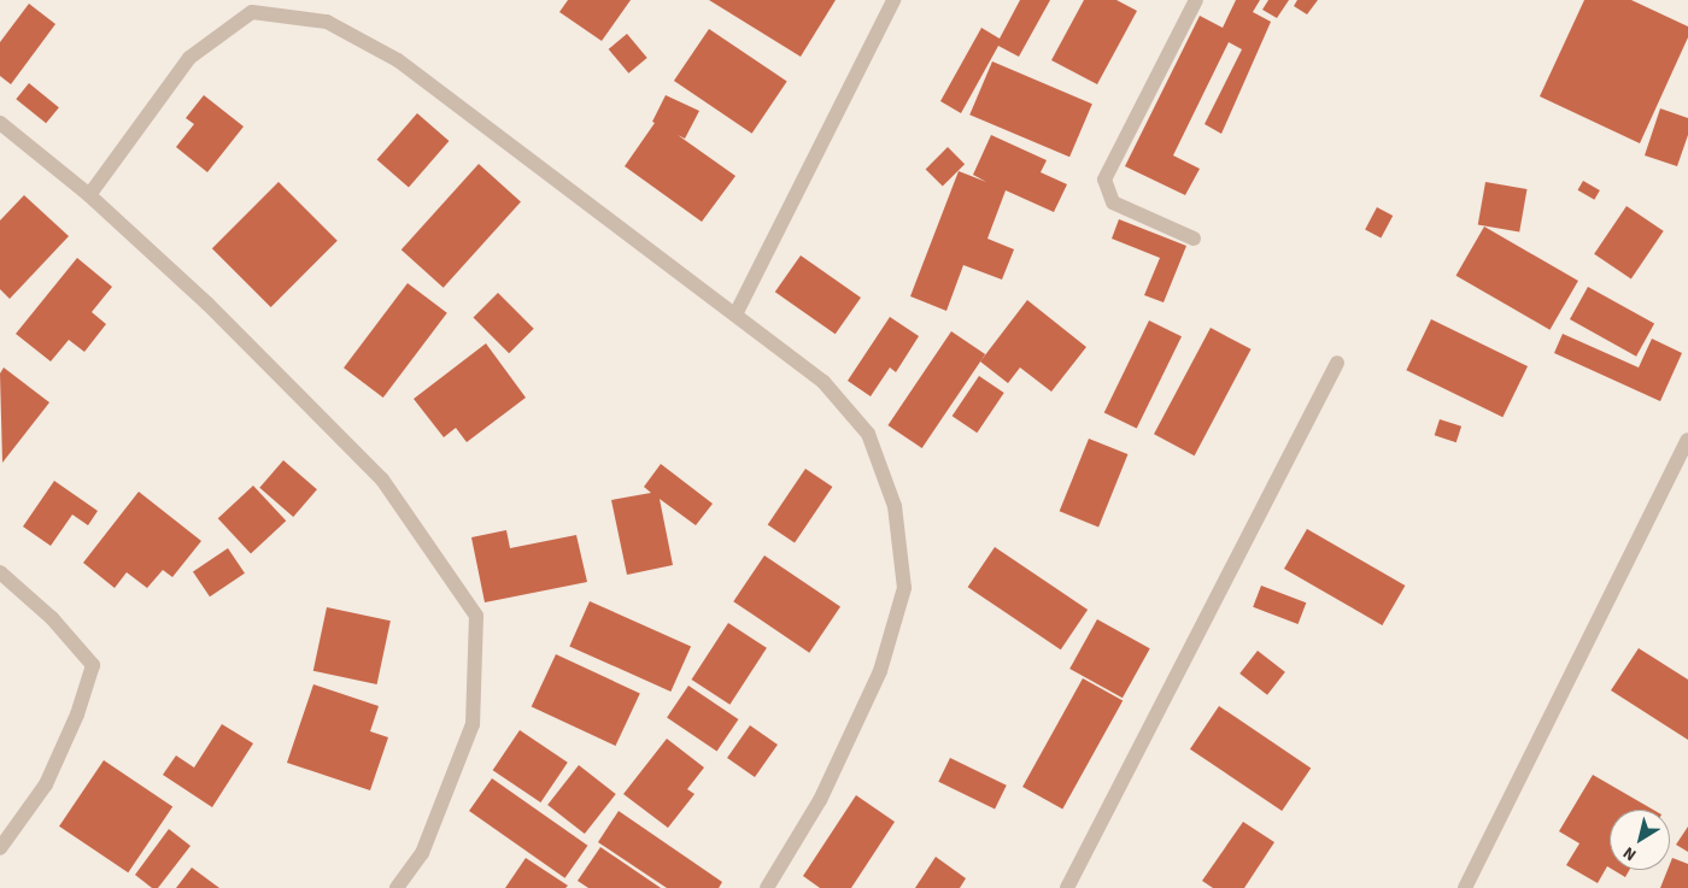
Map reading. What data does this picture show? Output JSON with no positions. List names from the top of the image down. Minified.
{"north":"bottom left"}
